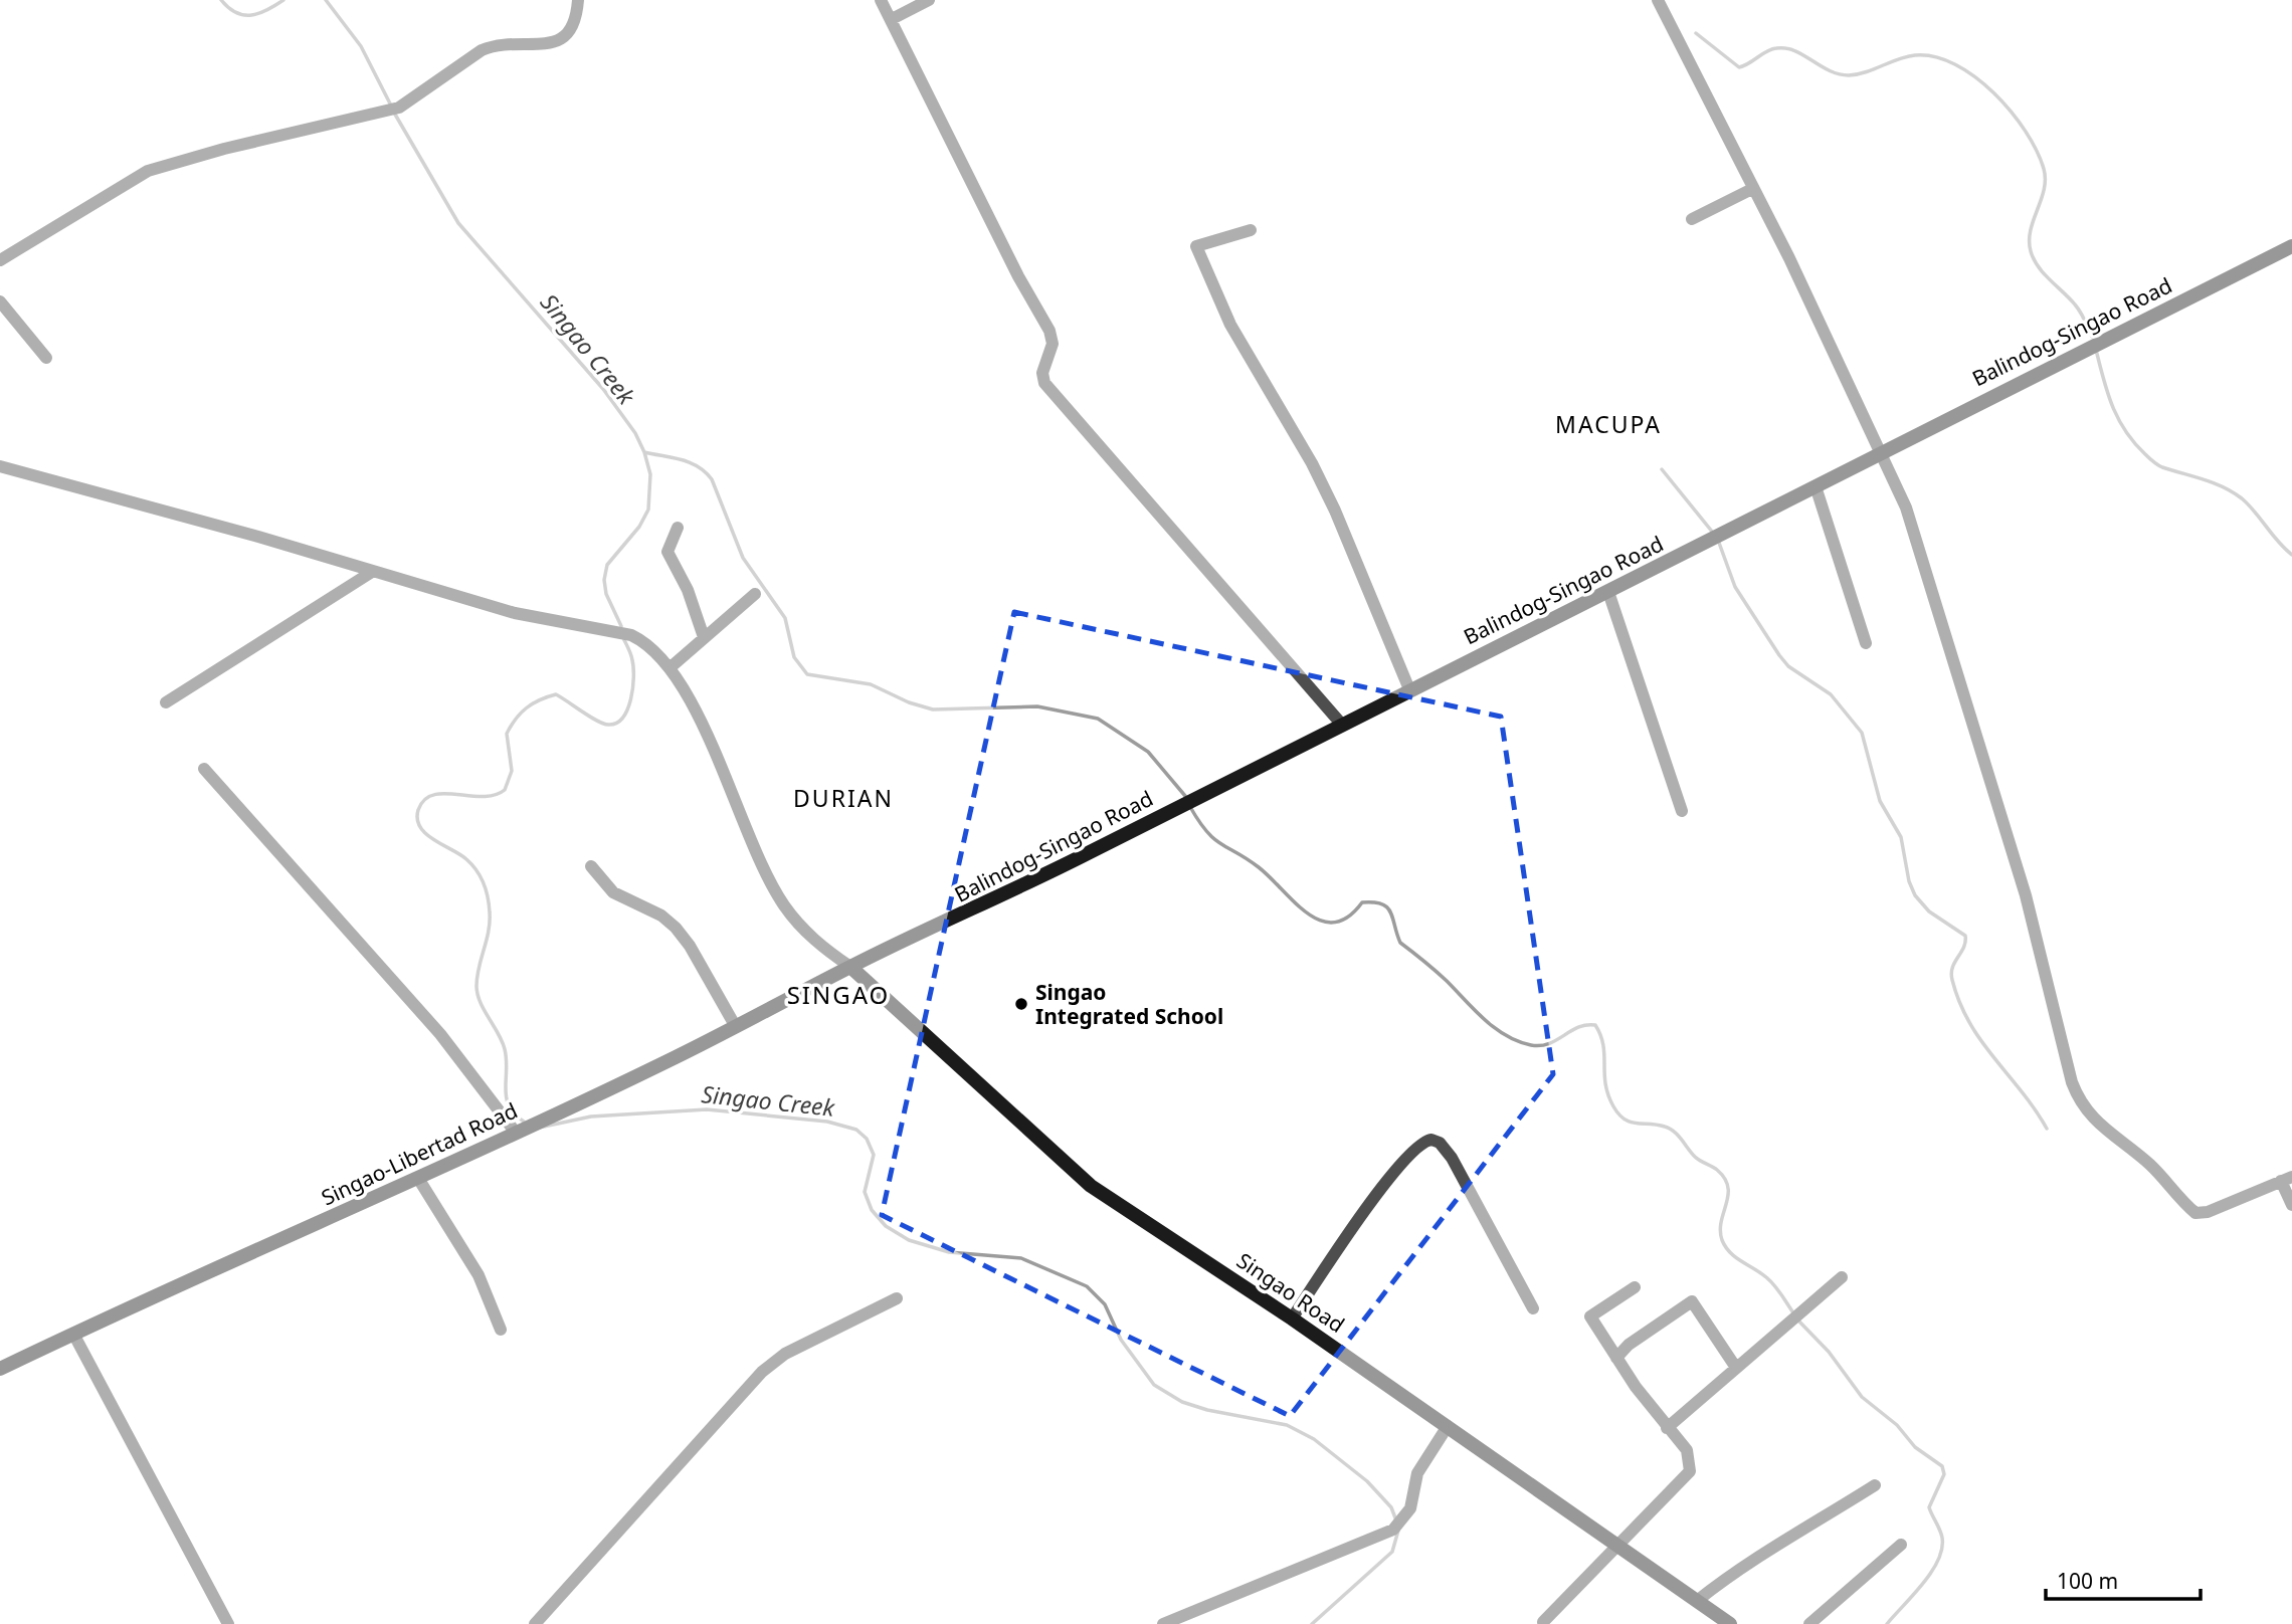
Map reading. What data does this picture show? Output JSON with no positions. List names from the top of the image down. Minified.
{"streets":{"street":["Balindog-Singao Road","Singao-Libertad Road","Singao Road"]},"crossings":[["Balindog-Singao Road","Singao-Libertad Road"],["Balindog-Singao Road","Singao Road"],["Singao-Libertad Road","Singao Road"]],"districts":["MACUPA","DURIAN","SINGAO"],"water":["Singao Creek"],"places":["Singao Integrated School"],"scale_bar":"100 m"}
